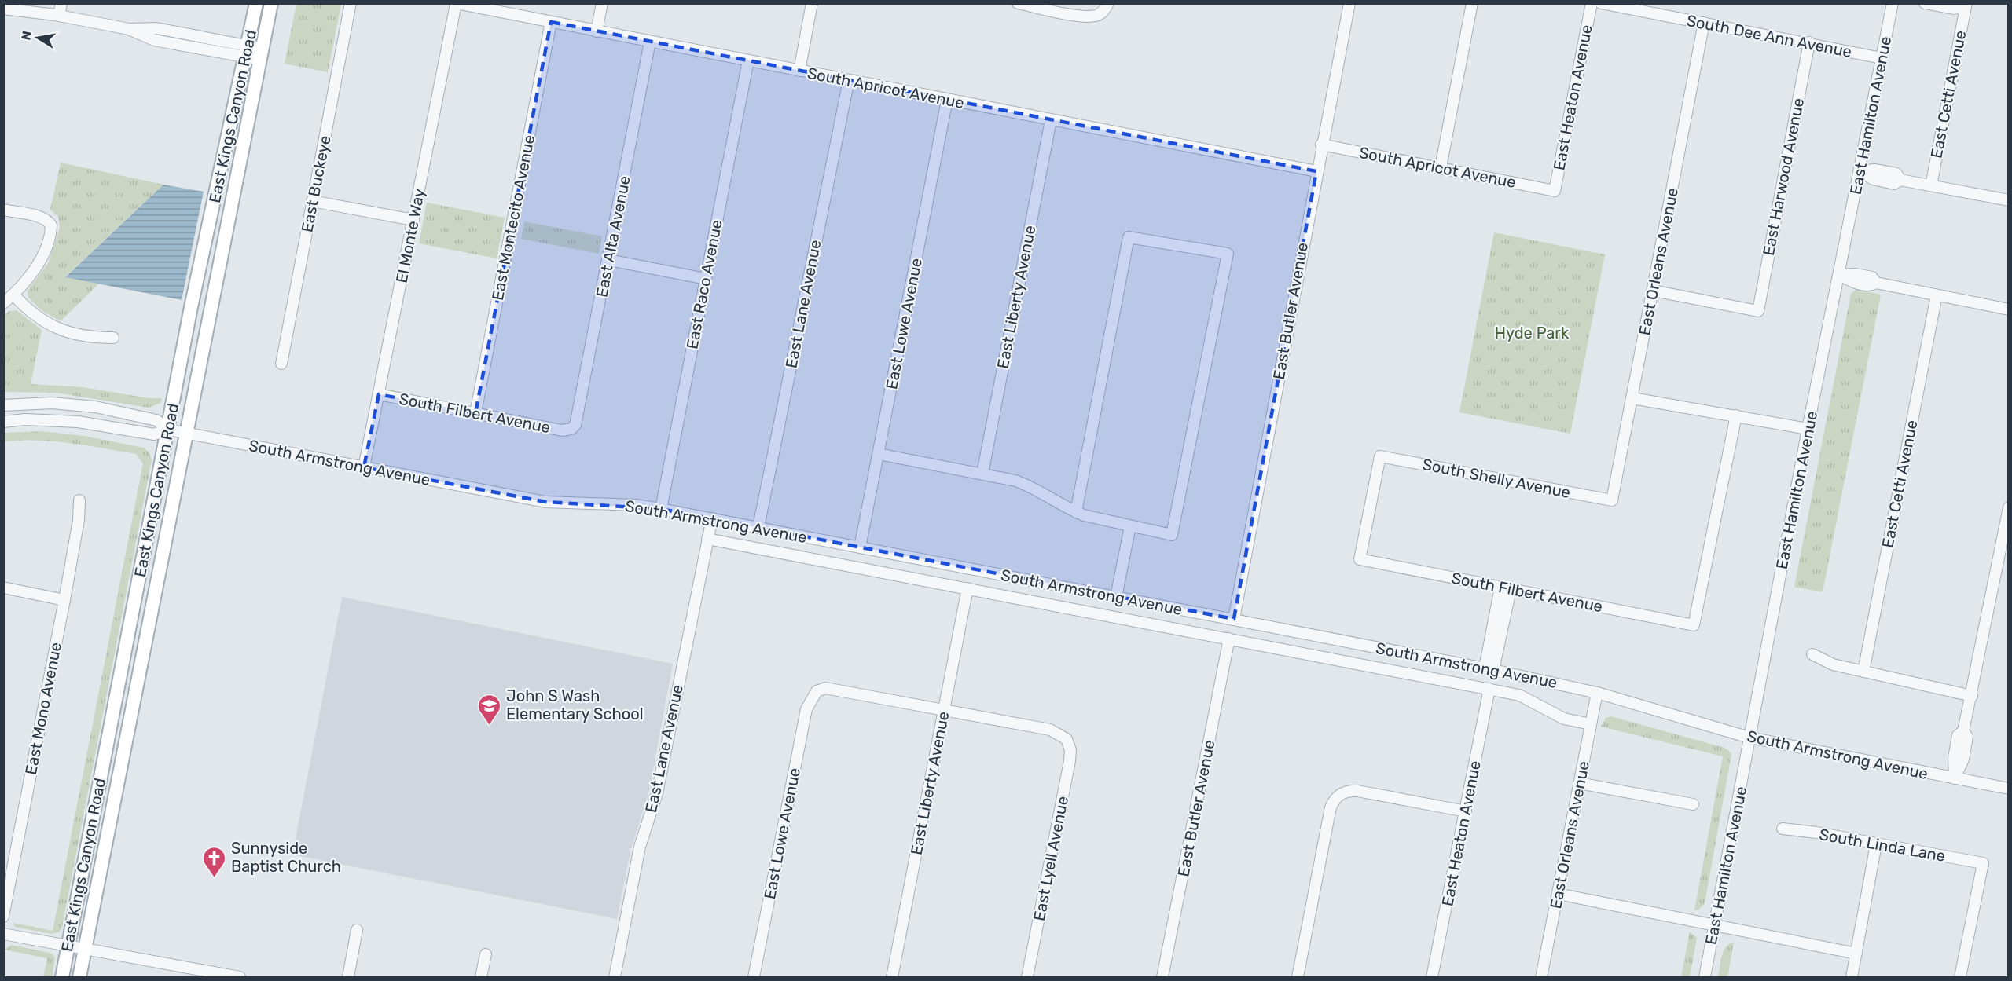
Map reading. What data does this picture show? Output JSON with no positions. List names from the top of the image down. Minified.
{"streets":{"main road":["East Kings Canyon Road"],"street":["South Dee Ann Avenue","South Apricot Avenue","East Cetti Avenue","East Heaton Avenue","East Hamilton Avenue","East Harwood Avenue","East Buckeye","East Montecito Avenue","El Monte Way","East Alta Avenue","East Orleans Avenue","East Raco Avenue","East Liberty Avenue","East Lane Avenue","East Butler Avenue","East Lowe Avenue","South Filbert Avenue","South Armstrong Avenue","South Shelly Avenue","East Mono Avenue","South Linda Lane","East Lyell Avenue"]},"crossings":[["South Dee Ann Avenue","East Hamilton Avenue"],["South Dee Ann Avenue","East Harwood Avenue"],["South Dee Ann Avenue","East Orleans Avenue"],["South Apricot Avenue","East Heaton Avenue"],["South Apricot Avenue","East Montecito Avenue"],["South Apricot Avenue","El Monte Way"],["South Apricot Avenue","East Alta Avenue"],["South Apricot Avenue","East Raco Avenue"],["South Apricot Avenue","East Liberty Avenue"],["South Apricot Avenue","East Lane Avenue"],["South Apricot Avenue","East Butler Avenue"],["South Apricot Avenue","East Lowe Avenue"],["East Heaton Avenue","South Armstrong Avenue"],["East Hamilton Avenue","South Armstrong Avenue"],["East Kings Canyon Road","South Armstrong Avenue"],["East Harwood Avenue","East Orleans Avenue"],["East Montecito Avenue","South Filbert Avenue"],["El Monte Way","South Filbert Avenue"],["El Monte Way","South Armstrong Avenue"],["East Alta Avenue","South Filbert Avenue"],["East Orleans Avenue","South Armstrong Avenue"],["East Orleans Avenue","South Shelly Avenue"],["East Raco Avenue","South Armstrong Avenue"],["East Liberty Avenue","East Lowe Avenue"],["East Liberty Avenue","South Armstrong Avenue"],["East Liberty Avenue","East Lyell Avenue"],["East Lane Avenue","South Armstrong Avenue"],["East Butler Avenue","South Armstrong Avenue"],["East Lowe Avenue","South Armstrong Avenue"],["East Lowe Avenue","East Lyell Avenue"],["South Filbert Avenue","South Shelly Avenue"]],"parks":["Hyde Park"],"places":{"school or university":["John S Wash Elementary School"],"church":["Sunnyside Baptist Church"]},"north":"left"}
